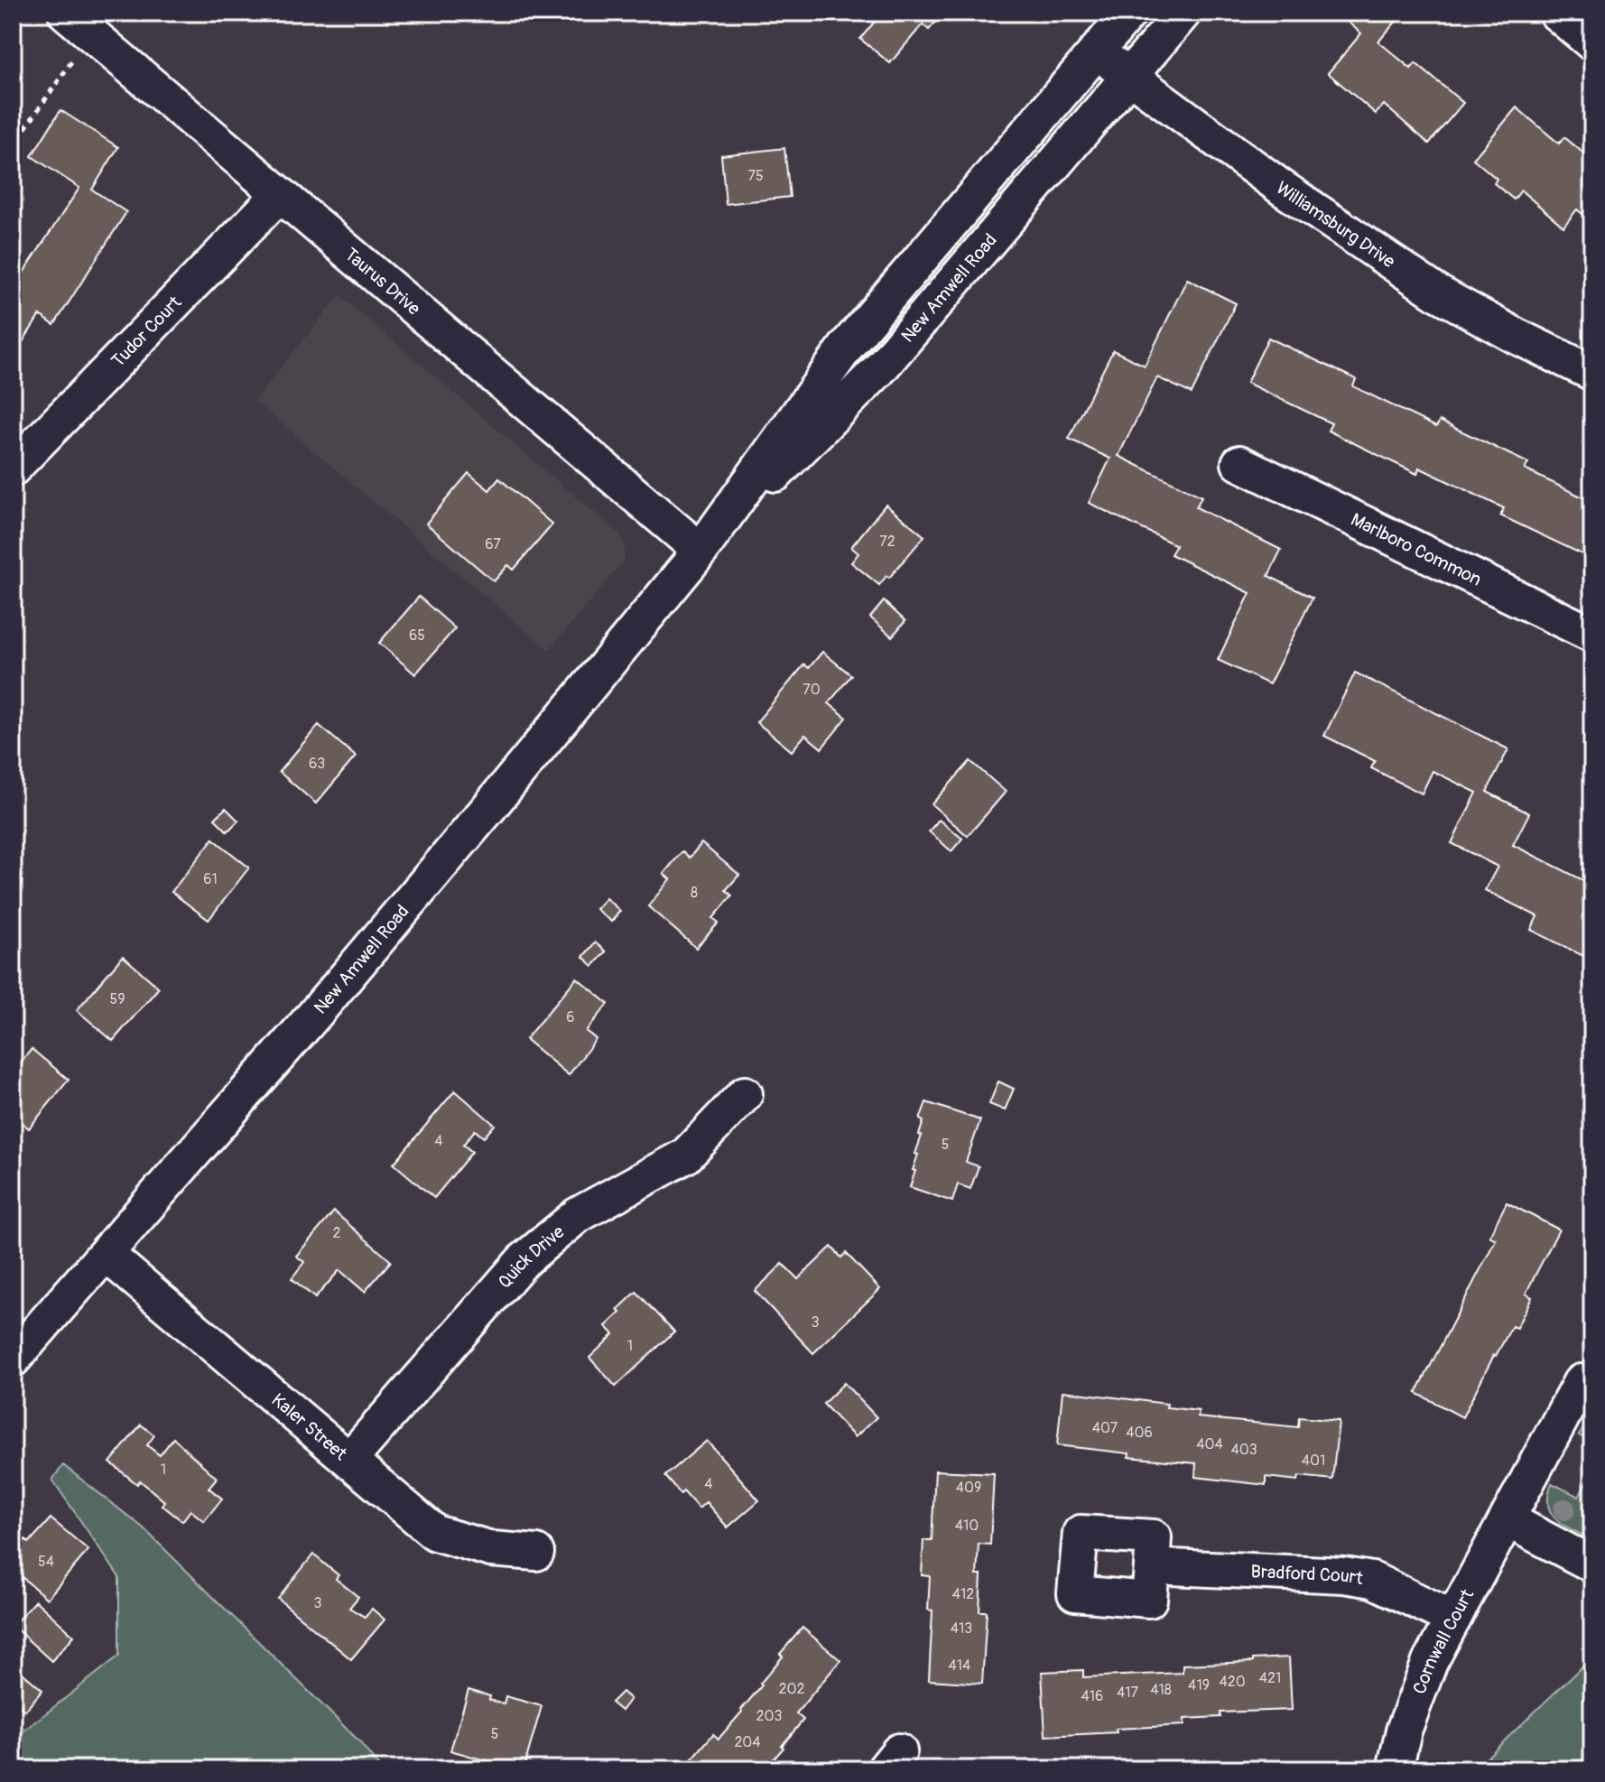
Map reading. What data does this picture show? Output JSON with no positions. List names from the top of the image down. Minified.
{"streets":{"street":["Williamsburg Drive","Taurus Drive","New Amwell Road","Tudor Court","Marlboro Common","Quick Drive","Kaler Street","Bradford Court","Cornwall Court"]},"crossings":[["Williamsburg Drive","New Amwell Road"],["Taurus Drive","New Amwell Road"],["Taurus Drive","Tudor Court"],["New Amwell Road","Kaler Street"],["Quick Drive","Kaler Street"],["Bradford Court","Cornwall Court"]],"house_numbers":["75","72","67","65","70","63","61","8","59","6","4","5","2","3","1","407","406","404","403","401","1","4","409","410","54","412","3","413","414","421","420","419","202","418","417","416","203","5","204"]}
